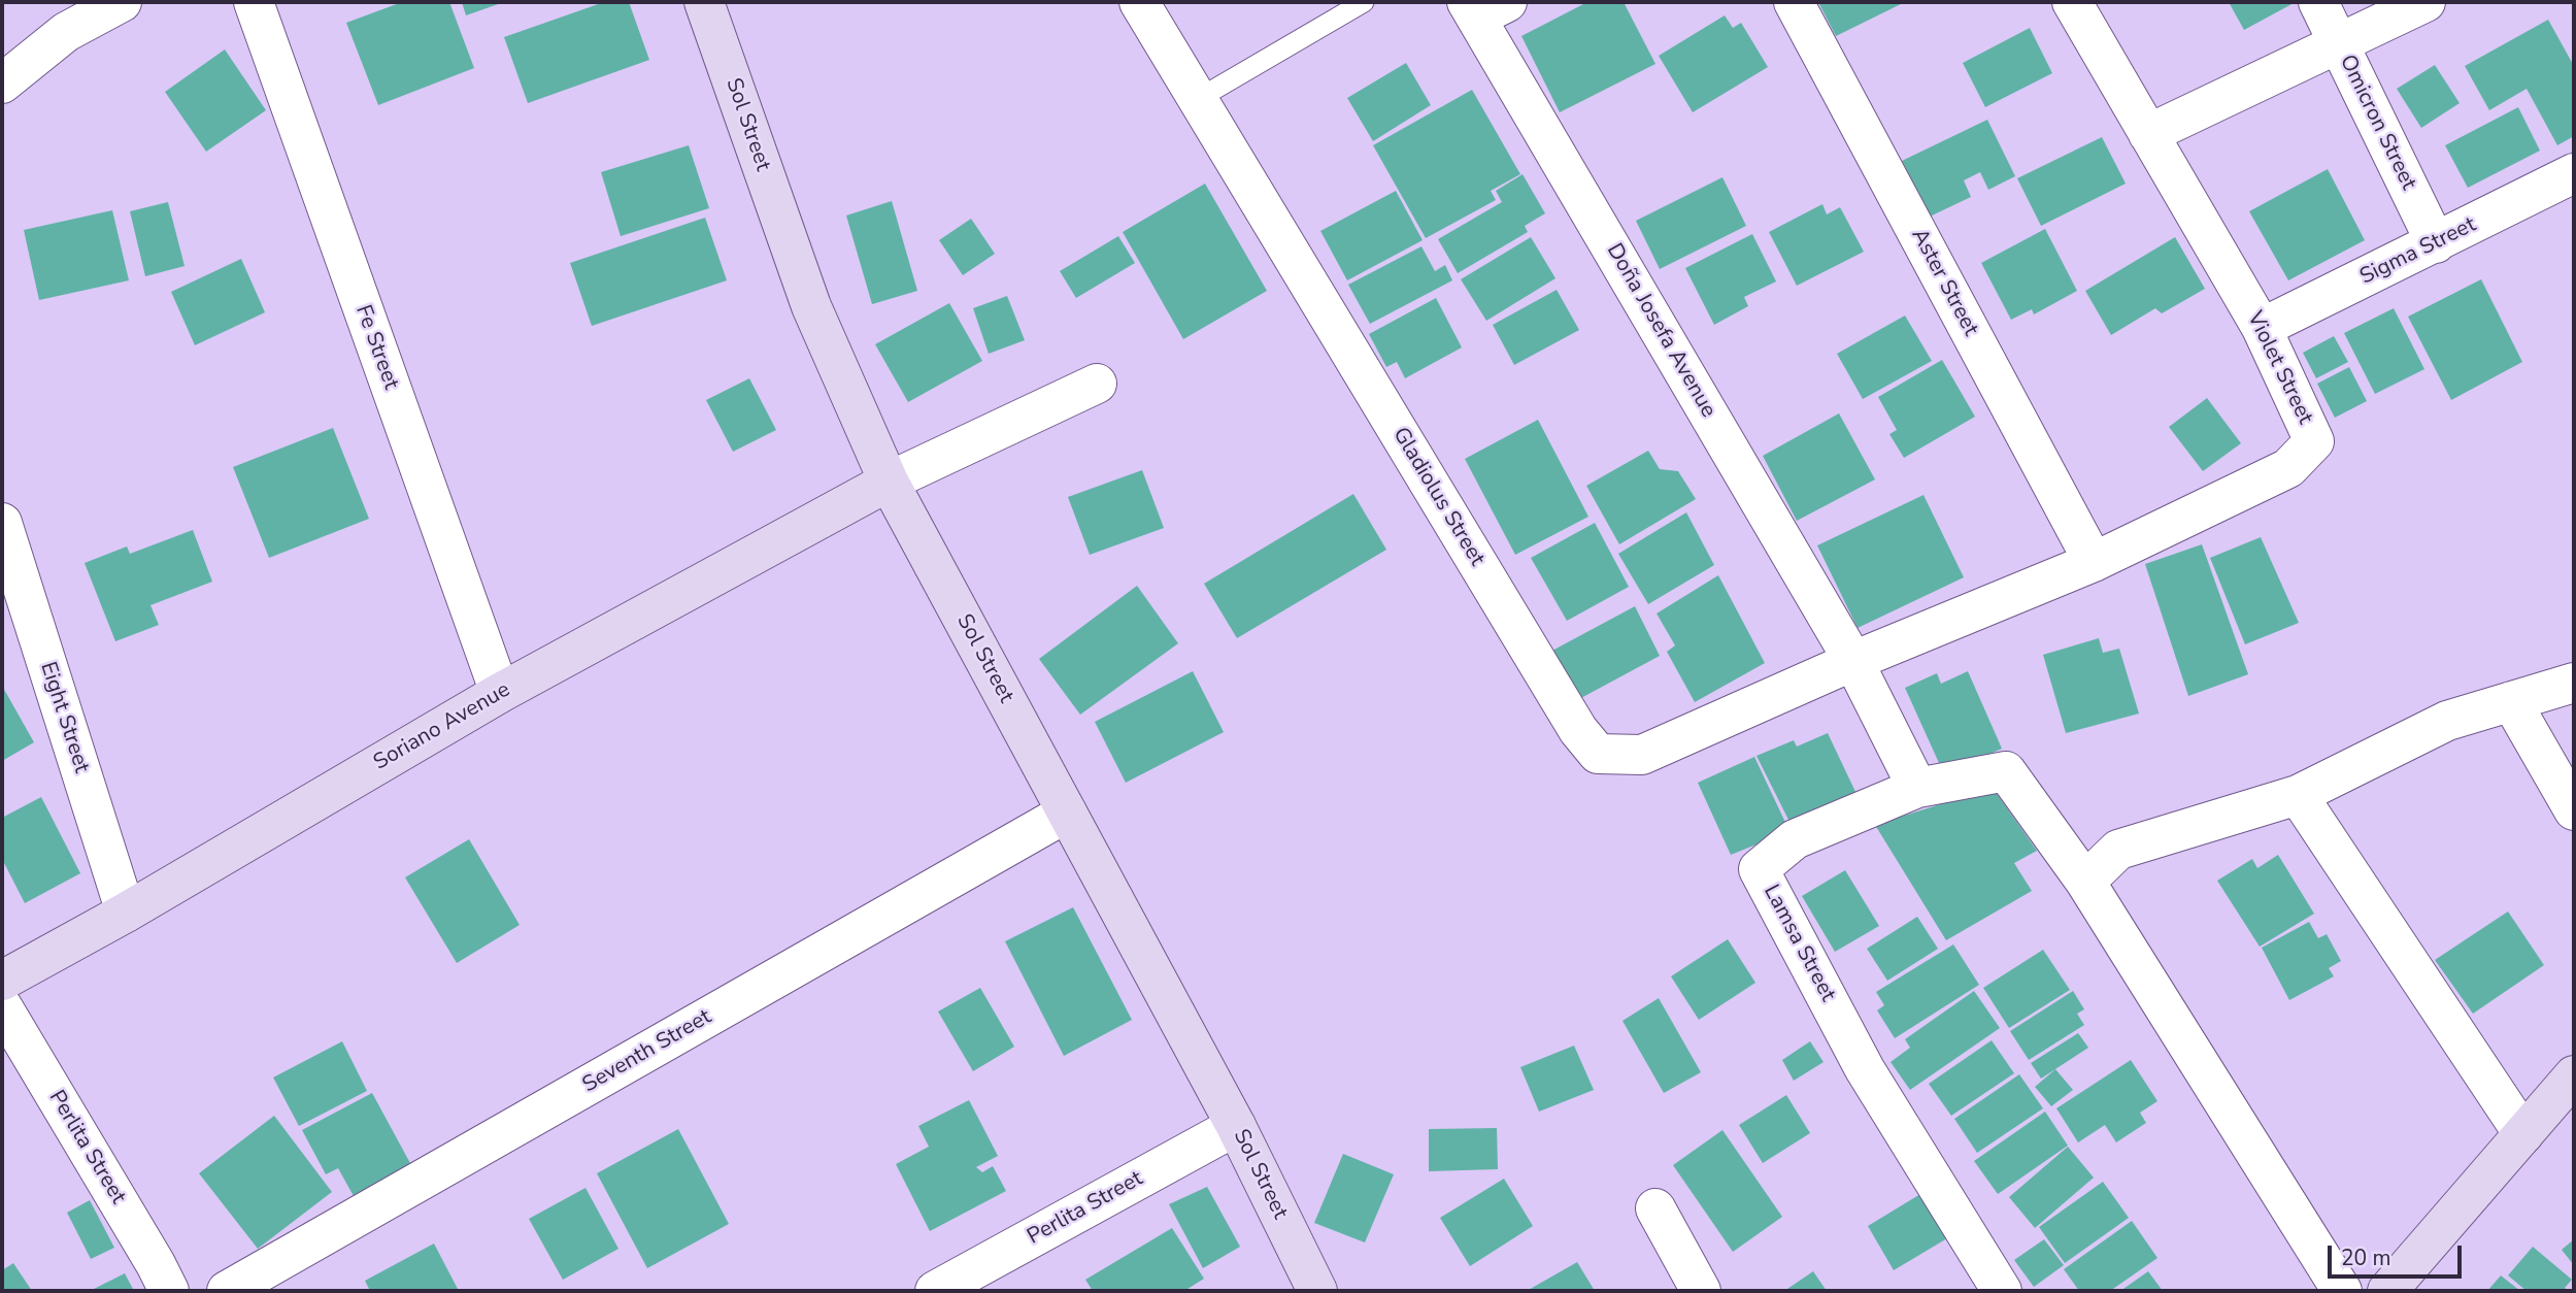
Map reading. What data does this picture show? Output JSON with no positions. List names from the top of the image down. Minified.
{"streets":{"street":["Omicron Street","Sol Street","Sigma Street","Aster Street","Doña Josefa Avenue","Fe Street","Violet Street","Gladiolus Street","Eight Street","Soriano Avenue","Lamsa Street","Seventh Street","Perlita Street"]},"crossings":[["Omicron Street","Sigma Street"],["Sol Street","Soriano Avenue"],["Sol Street","Seventh Street"],["Sol Street","Perlita Street"],["Sigma Street","Violet Street"],["Aster Street","Violet Street"],["Doña Josefa Avenue","Violet Street"],["Doña Josefa Avenue","Gladiolus Street"],["Doña Josefa Avenue","Lamsa Street"],["Fe Street","Soriano Avenue"],["Violet Street","Gladiolus Street"],["Eight Street","Soriano Avenue"]],"scale_bar":"20 m"}
